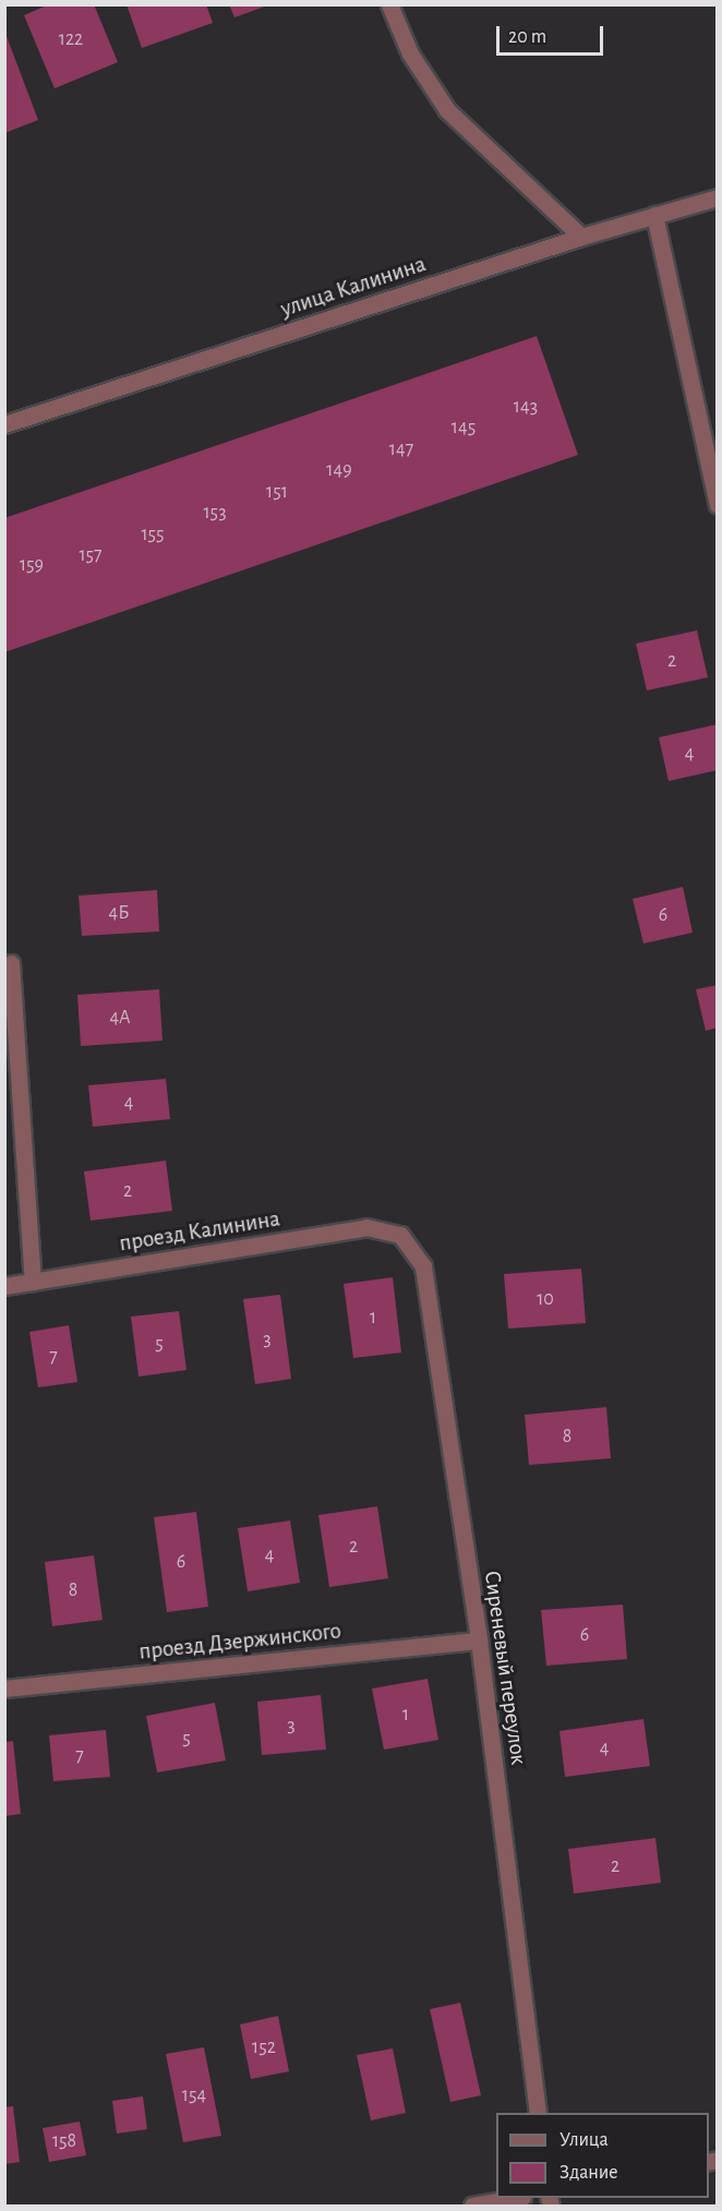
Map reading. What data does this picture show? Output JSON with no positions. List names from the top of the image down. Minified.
{"streets":{"street":["улица Калинина","проезд Калинина","проезд Дзержинского","Сиреневый переулок"]},"crossings":[["проезд Калинина","Сиреневый переулок"],["проезд Дзержинского","Сиреневый переулок"]],"house_numbers":["122","143","145","147","149","151","153","155","157","159","2","4","4Б","6","4А","4","2","10","1","3","5","7","8","2","4","6","8","6","1","3","5","4","7","2","152","154","158"],"legend":["Улица","Здание"],"scale_bar":"20 m"}
